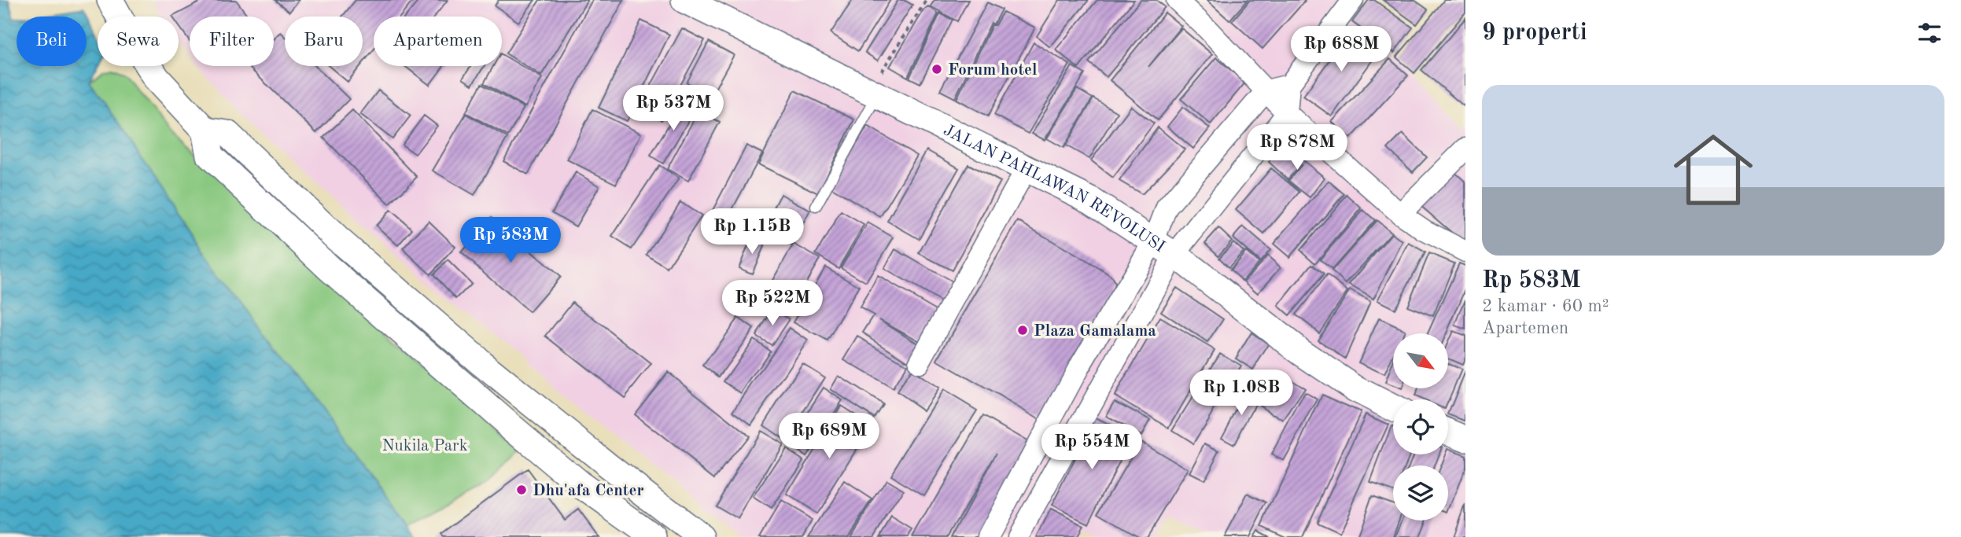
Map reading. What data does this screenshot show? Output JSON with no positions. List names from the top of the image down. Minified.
{"streets":{"street":["JALAN PAHLAWAN REVOLUSI"]},"parks":["Nukila Park"],"places":["Forum hotel","Plaza Gamalama","Dhu'afa Center"],"north":"bottom right","page":{"heading":"9 properti","chip":["Beli","Sewa","Filter","Baru","Apartemen"],"price":["Rp 688M","Rp 537M","Rp 878M","Rp 1.15B","Rp 583M","Rp 522M","Rp 1.08B","Rp 689M","Rp 554M"],"list":[{"name":"Rp 583M","note":"2 kamar · 60 m² · Apartemen"}]}}
